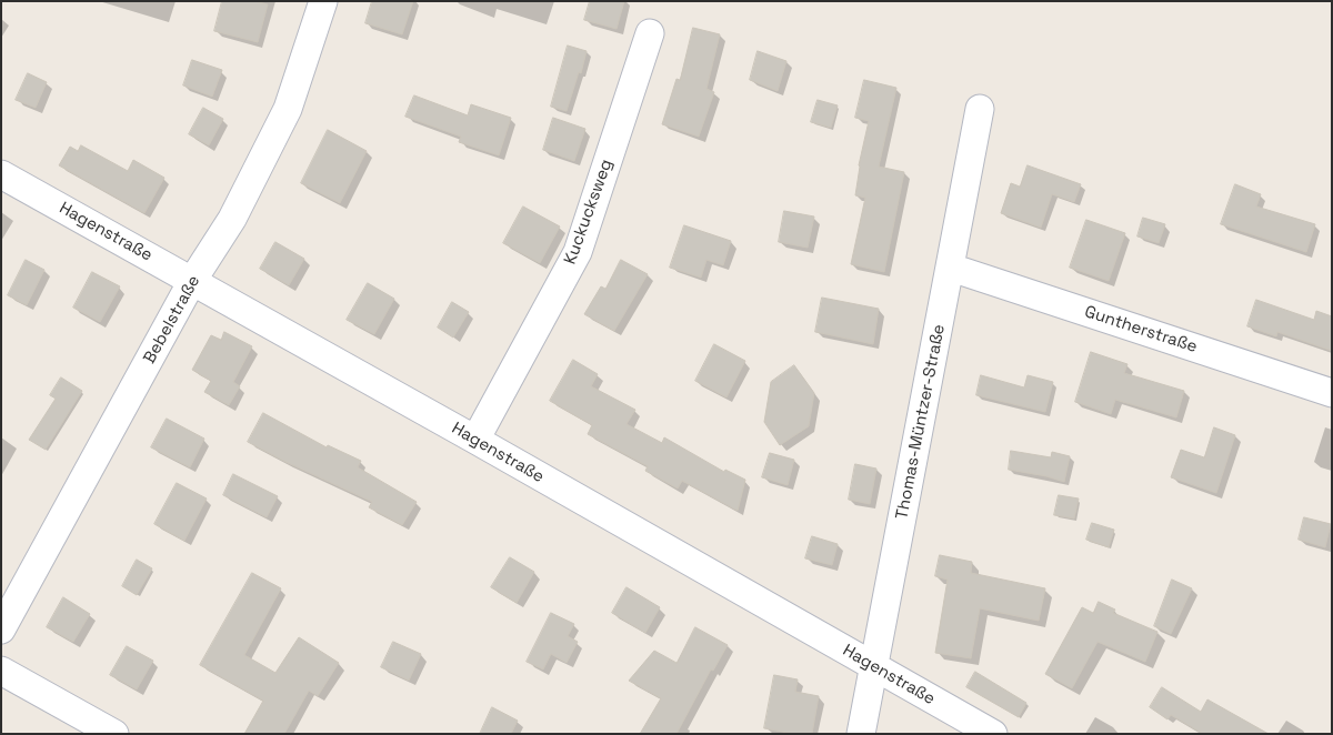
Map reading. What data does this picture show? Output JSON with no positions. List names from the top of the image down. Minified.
{"streets":{"street":["Kuckucksweg","Hagenstraße","Bebelstraße","Guntherstraße","Thomas-Müntzer-Straße"]},"crossings":[["Kuckucksweg","Hagenstraße"],["Hagenstraße","Bebelstraße"],["Hagenstraße","Thomas-Müntzer-Straße"],["Guntherstraße","Thomas-Müntzer-Straße"]]}
